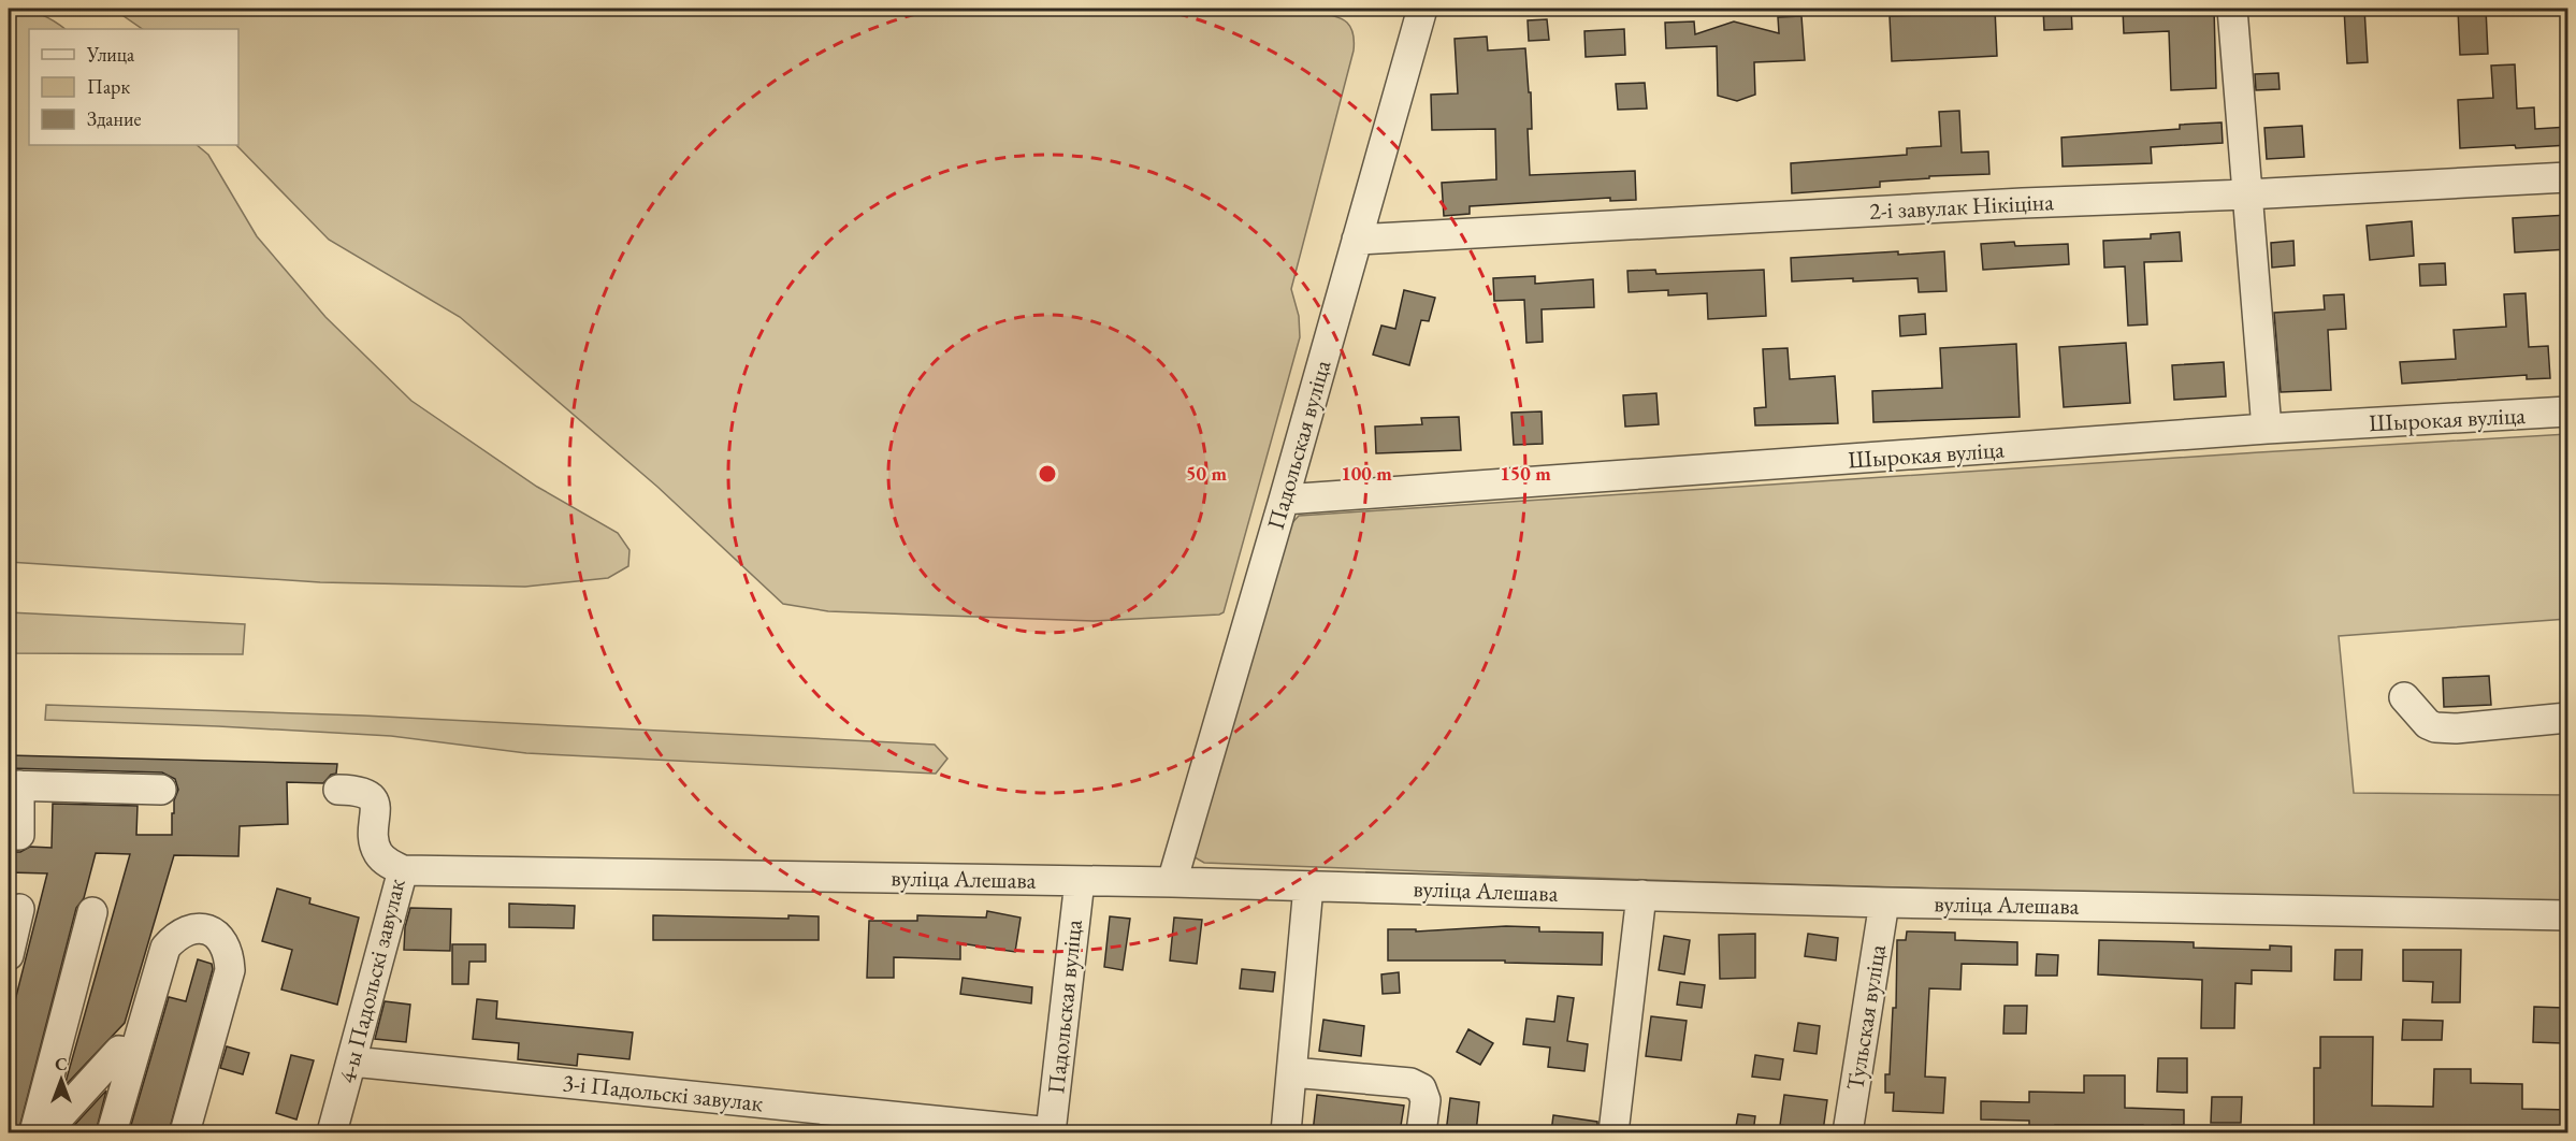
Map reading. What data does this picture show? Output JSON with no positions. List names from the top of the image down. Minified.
{"streets":{"street":["2-і завулак Нікіціна","Шырокая вуліца","Падольская вуліца","вуліца Алешава","4-ы Падольскі завулак","Тульская вуліца","3-і Падольскі завулак"]},"crossings":[["2-і завулак Нікіціна","Падольская вуліца"],["Шырокая вуліца","Падольская вуліца"],["Падольская вуліца","вуліца Алешава"],["Падольская вуліца","3-і Падольскі завулак"],["вуліца Алешава","4-ы Падольскі завулак"],["вуліца Алешава","Тульская вуліца"],["4-ы Падольскі завулак","3-і Падольскі завулак"]],"legend":["Улица","Парк","Здание"],"north":"top","rings":["50 m","100 m","150 m"]}
